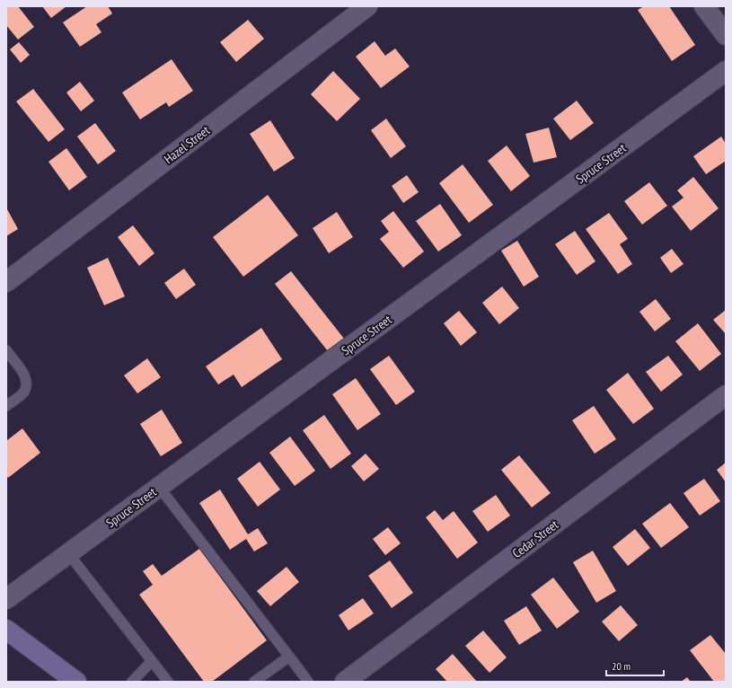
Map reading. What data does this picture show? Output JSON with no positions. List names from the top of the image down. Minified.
{"streets":{"street":["Hazel Street","Spruce Street","Cedar Street"]},"scale_bar":"20 m"}
